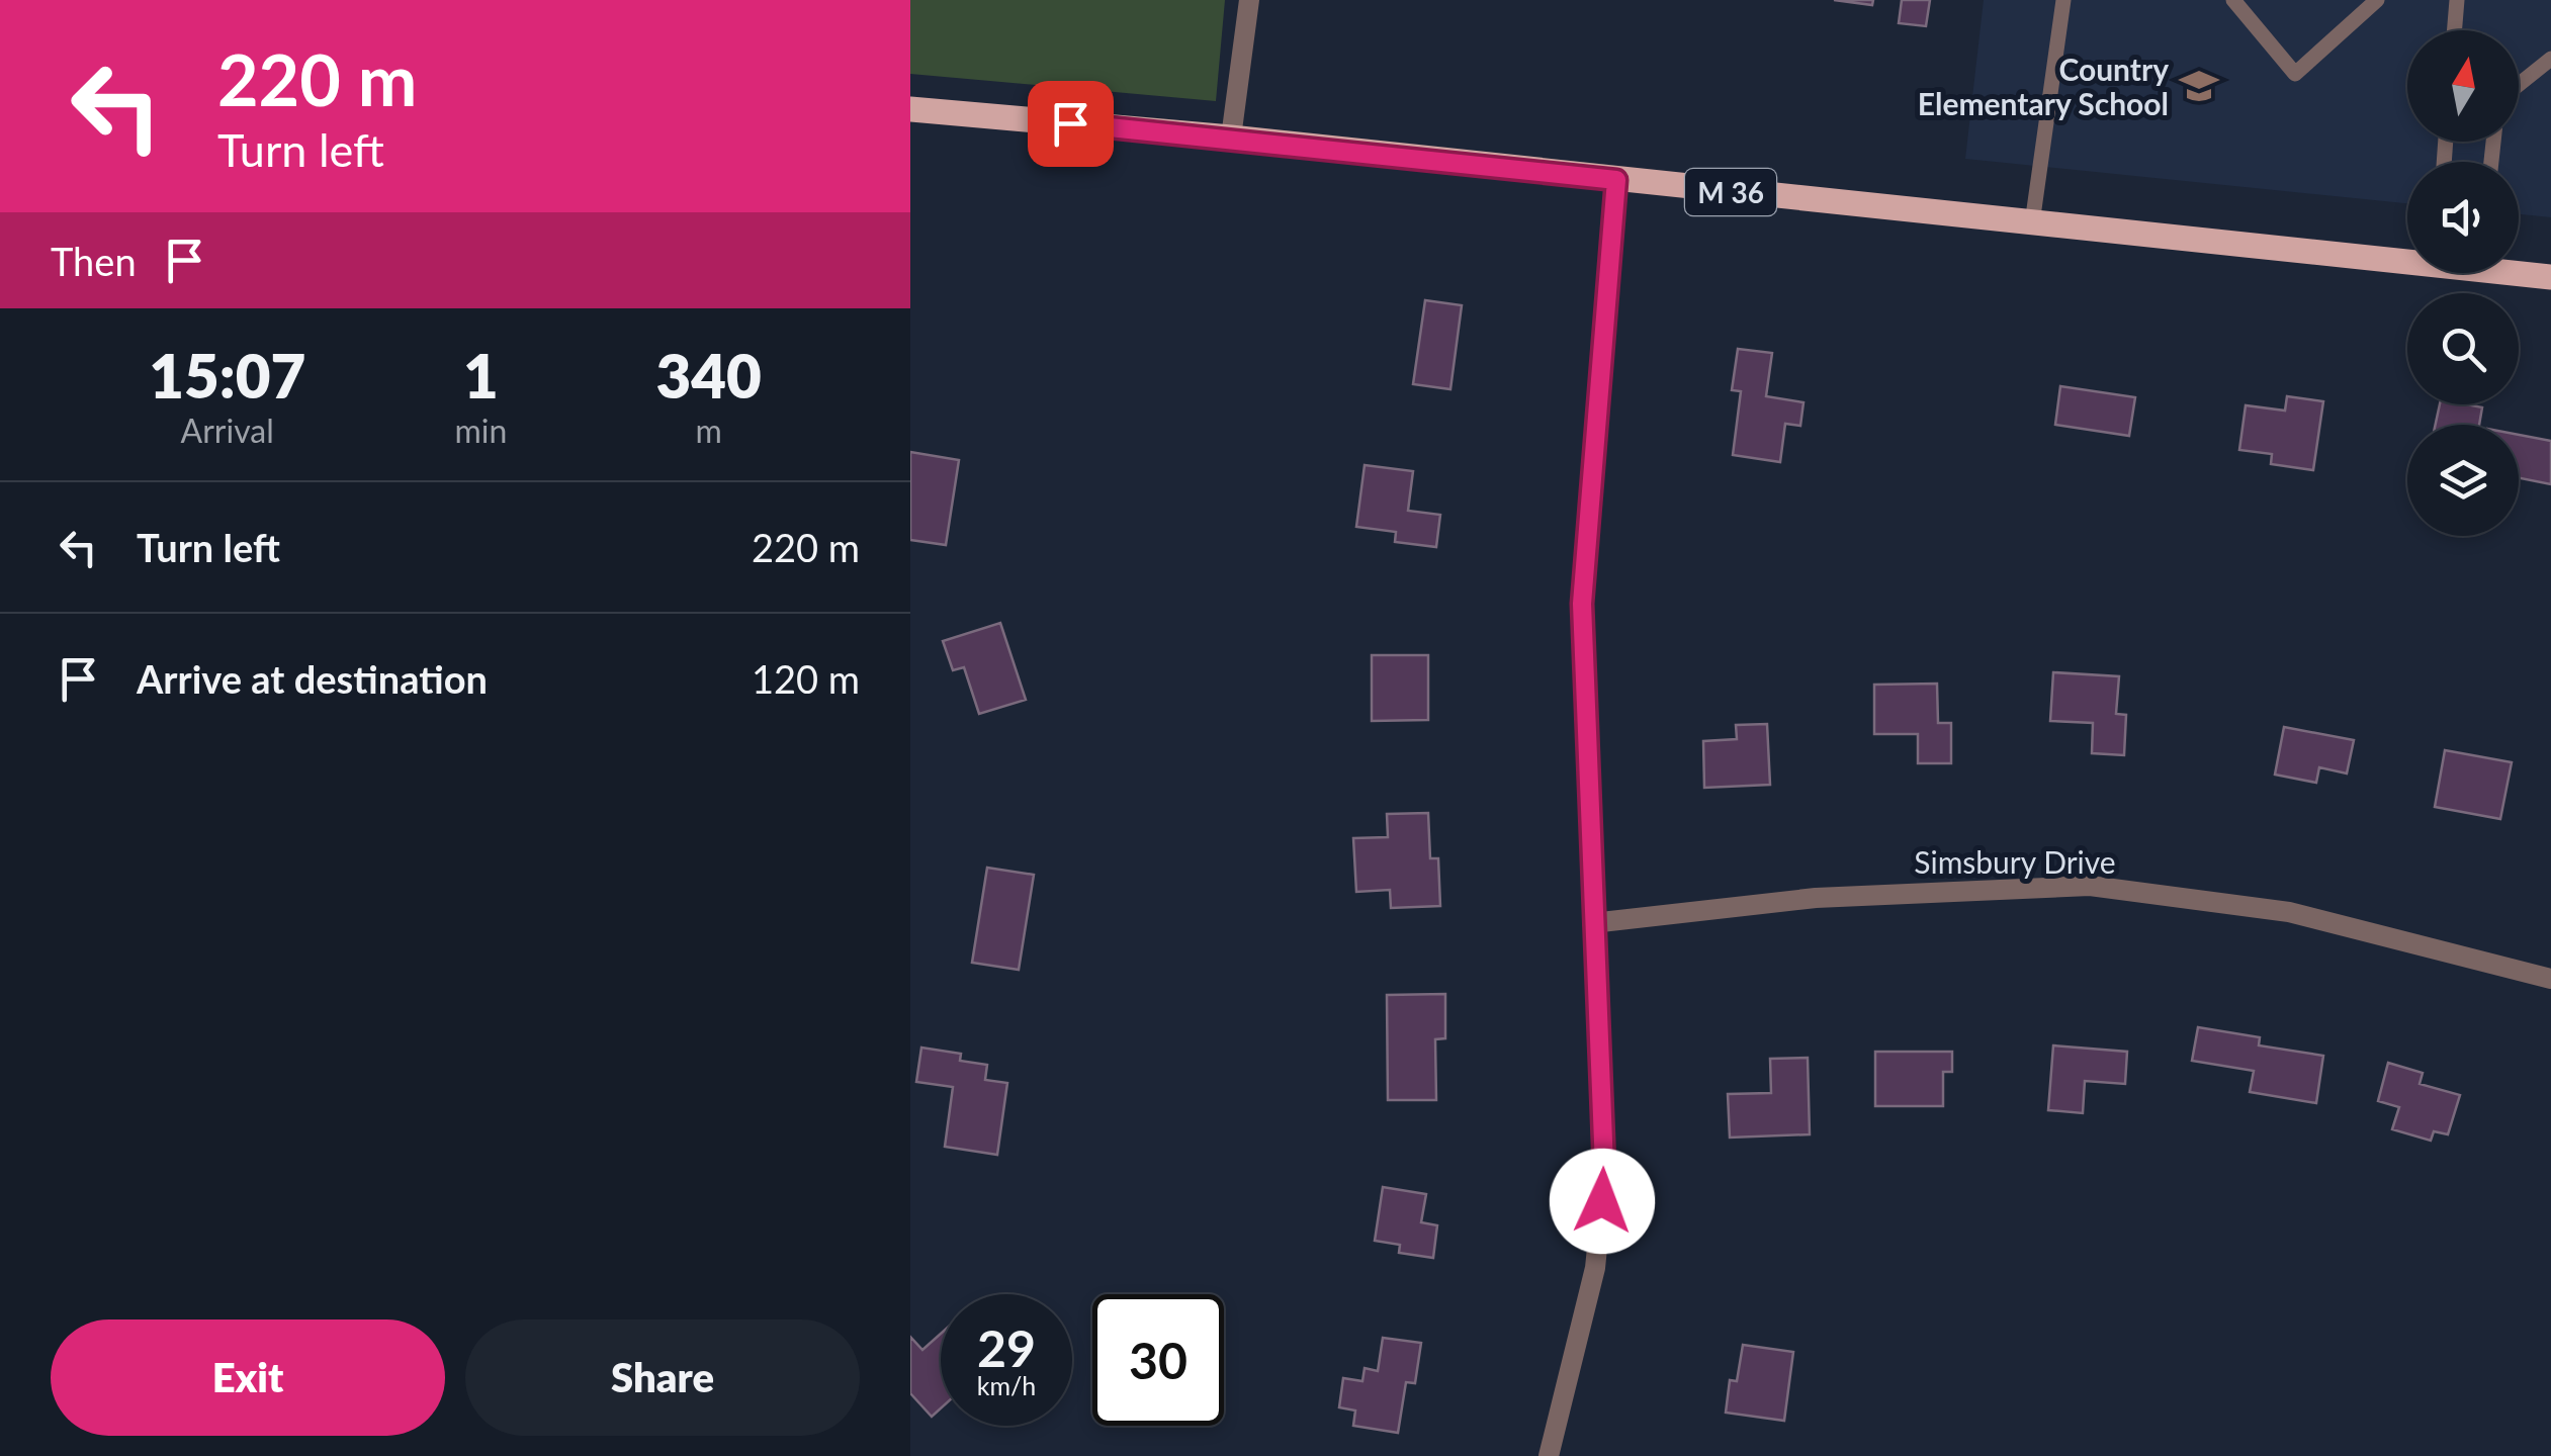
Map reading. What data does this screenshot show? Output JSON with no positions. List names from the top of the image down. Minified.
{"streets":{"main road":["M 36"],"street":["Simsbury Drive"]},"places":{"school or university":["Country Elementary School"]},"north":"top","page":{"turn":["220 m","Turn left"],"then":"Then","eta":["15:07","Arrival","1","min","340","m"],"list":[{"name":"Turn left","value":"220 m"},{"name":"Arrive at destination","value":"120 m"}],"speed":"29 km/h","limit":"30","buttons":["Exit","Share"]}}
